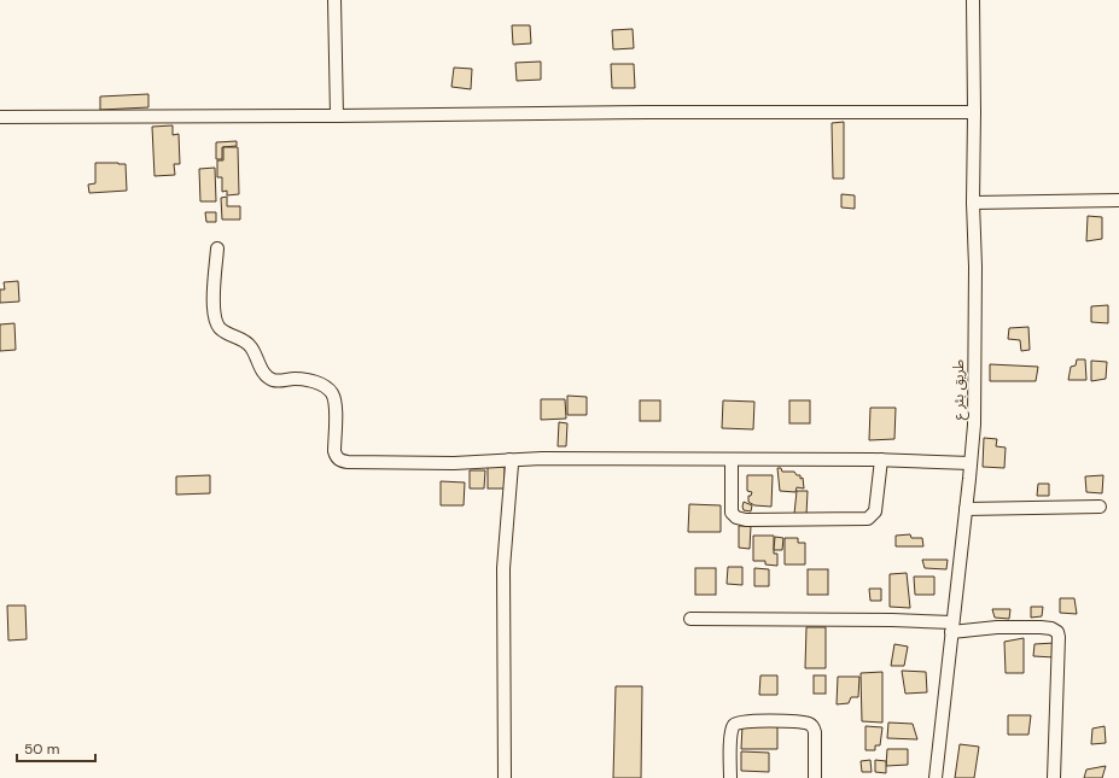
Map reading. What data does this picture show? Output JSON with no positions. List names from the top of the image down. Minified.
{"streets":{"street":["طريق بئر ع"]},"scale_bar":"50 m"}
